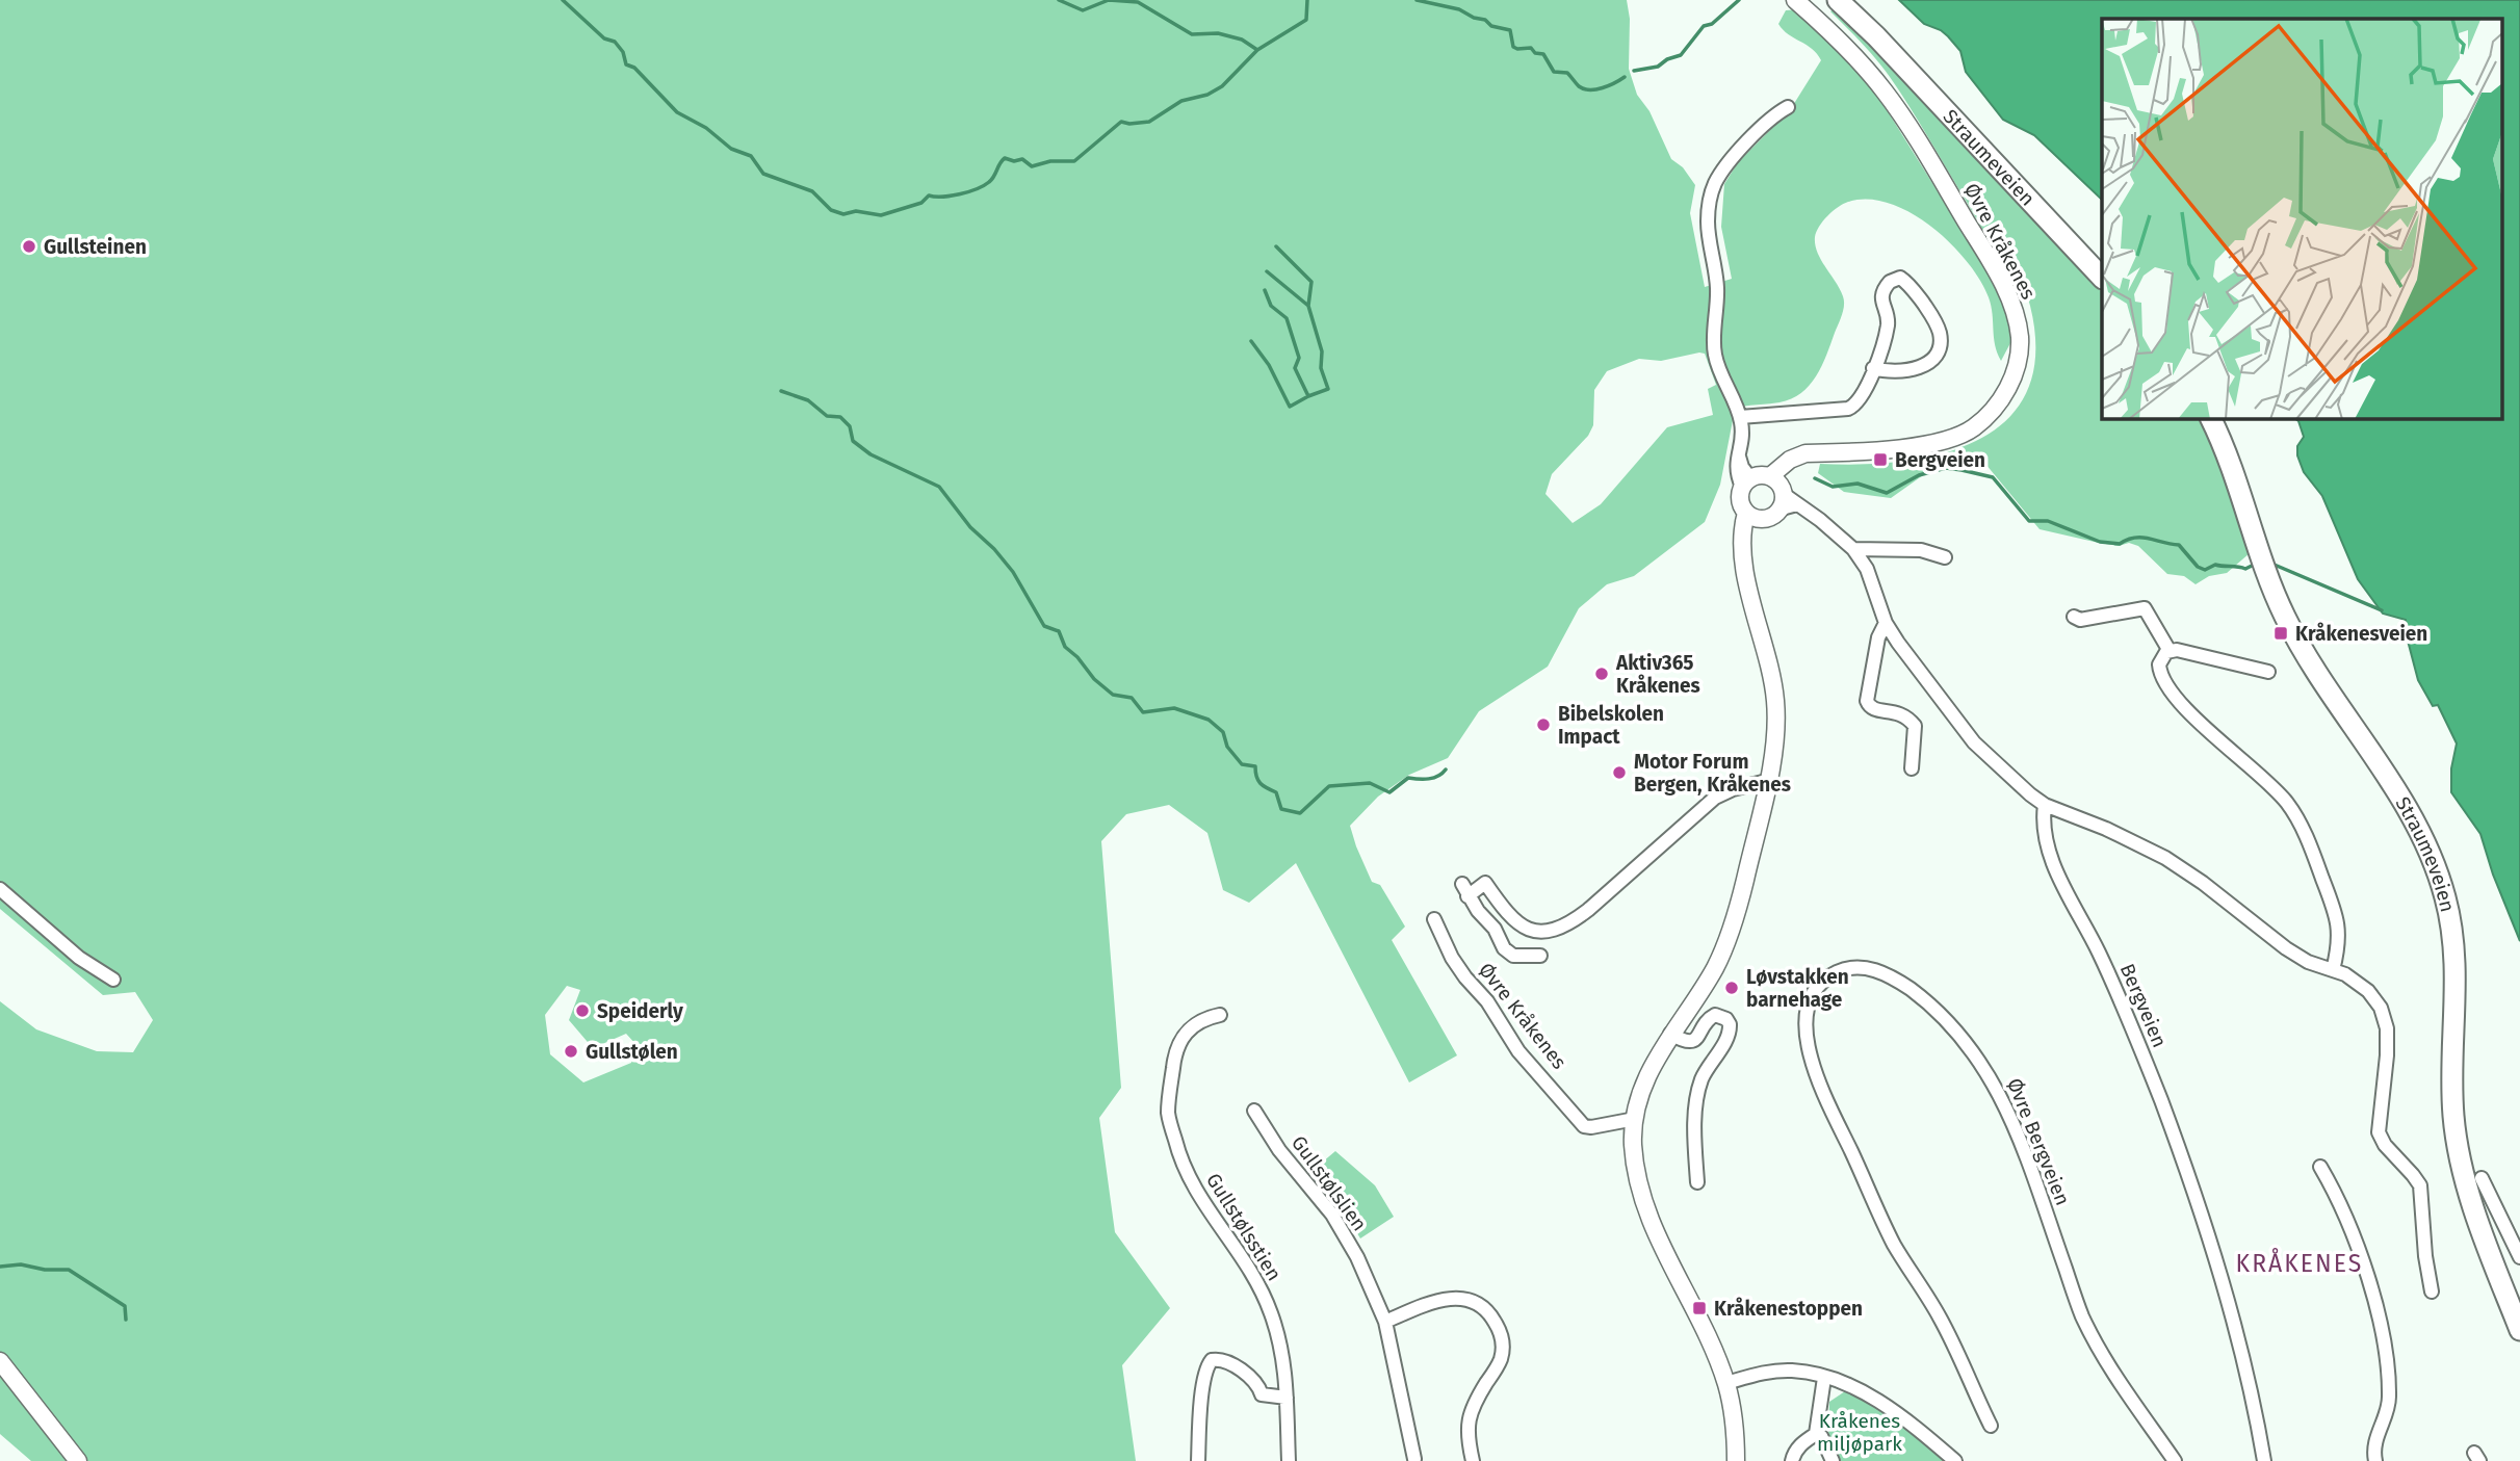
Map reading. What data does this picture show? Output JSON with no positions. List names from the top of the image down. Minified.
{"streets":{"main road":["Straumeveien","Øvre Kråkenes"],"street":["Bergveien","Øvre Bergveien","Gullstølslien","Gullstølsstien"]},"districts":["KRÅKENES"],"parks":["Kråkenes miljøpark"],"places":{"other":["Gullsteinen","Aktiv365 Kråkenes","Bibelskolen Impact","Motor Forum Bergen, Kråkenes","Løvstakken barnehage","Speiderly","Gullstølen"],"transit":["Bergveien","Kråkenesveien","Kråkenestoppen"]}}
